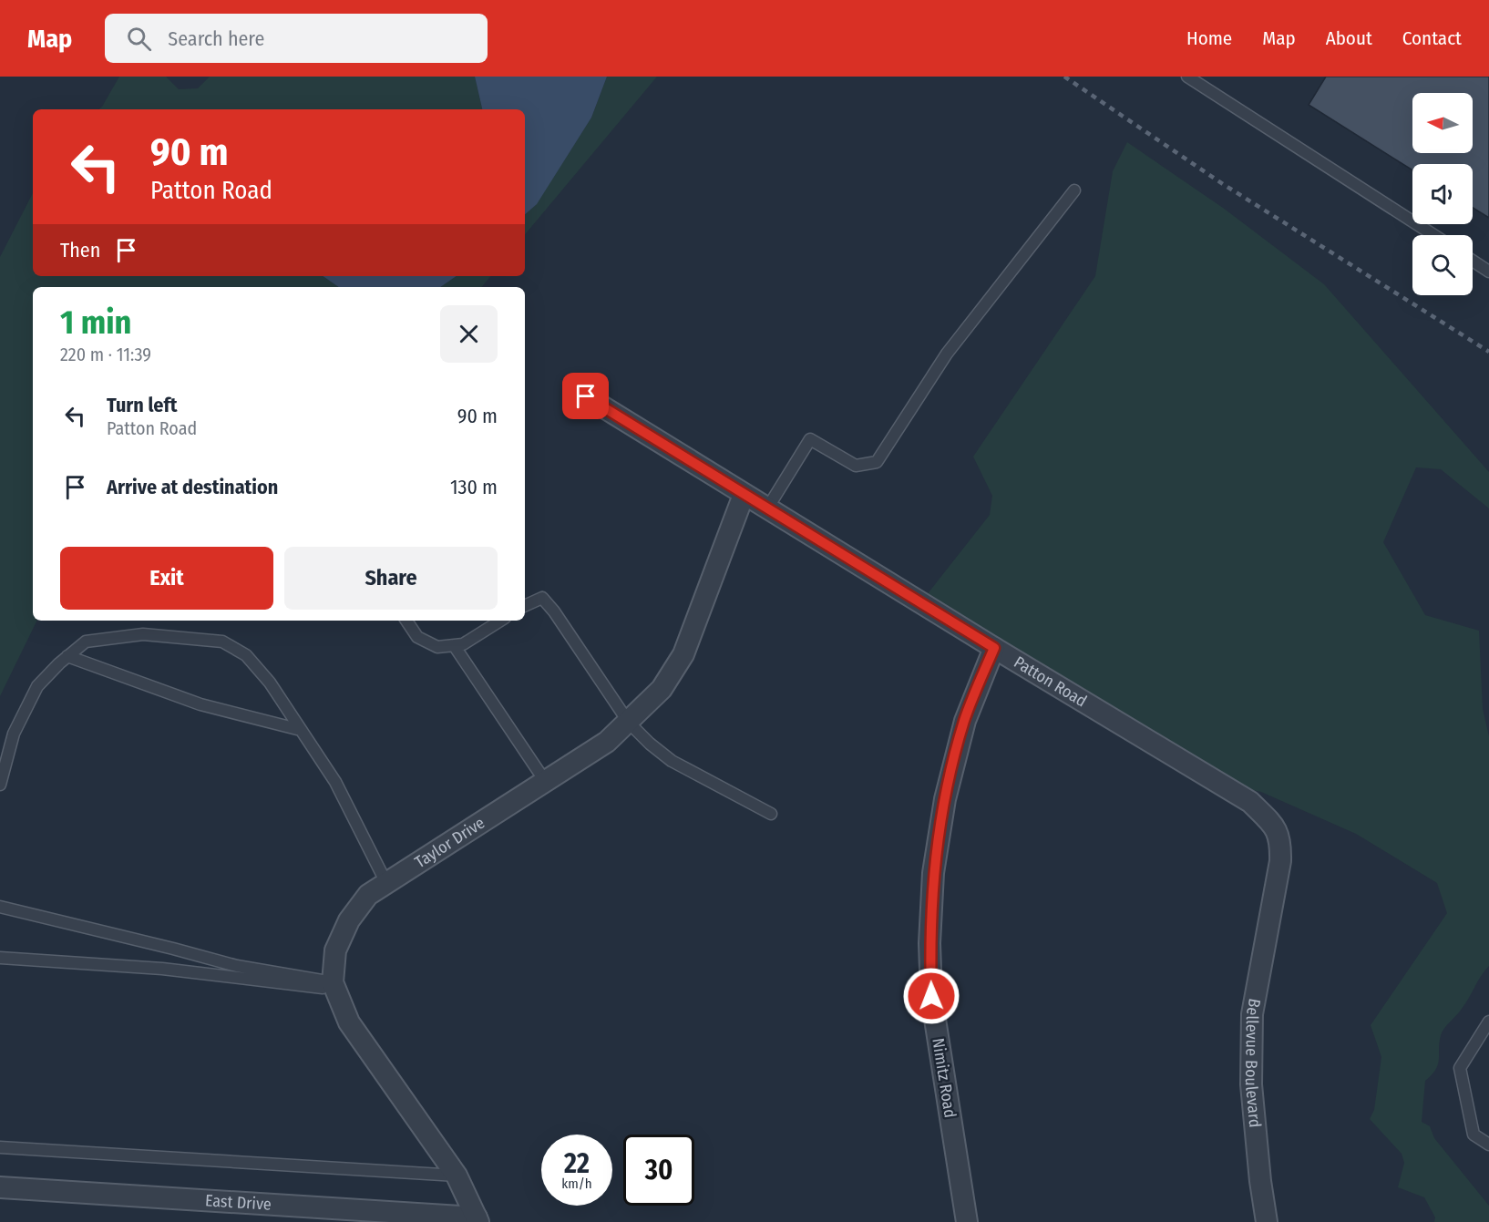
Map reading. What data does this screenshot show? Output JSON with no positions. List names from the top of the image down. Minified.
{"streets":{"street":["Patton Road","Taylor Drive","Bellevue Boulevard","Nimitz Road","East Drive"]},"crossings":[["Patton Road","Taylor Drive"],["Patton Road","Bellevue Boulevard"],["Patton Road","Nimitz Road"],["Taylor Drive","East Drive"]],"north":"left","page":{"header":"Map","search":"Search here","nav":["Home","Map","About","Contact"],"turn":["90 m","Patton Road"],"then":"Then","heading":["1 min","220 m · 11:39"],"list":[{"name":"Turn left","note":"Patton Road","value":"90 m"},{"name":"Arrive at destination","value":"130 m"}],"buttons":["Exit","Share"],"speed":"22 km/h","limit":"30"}}
